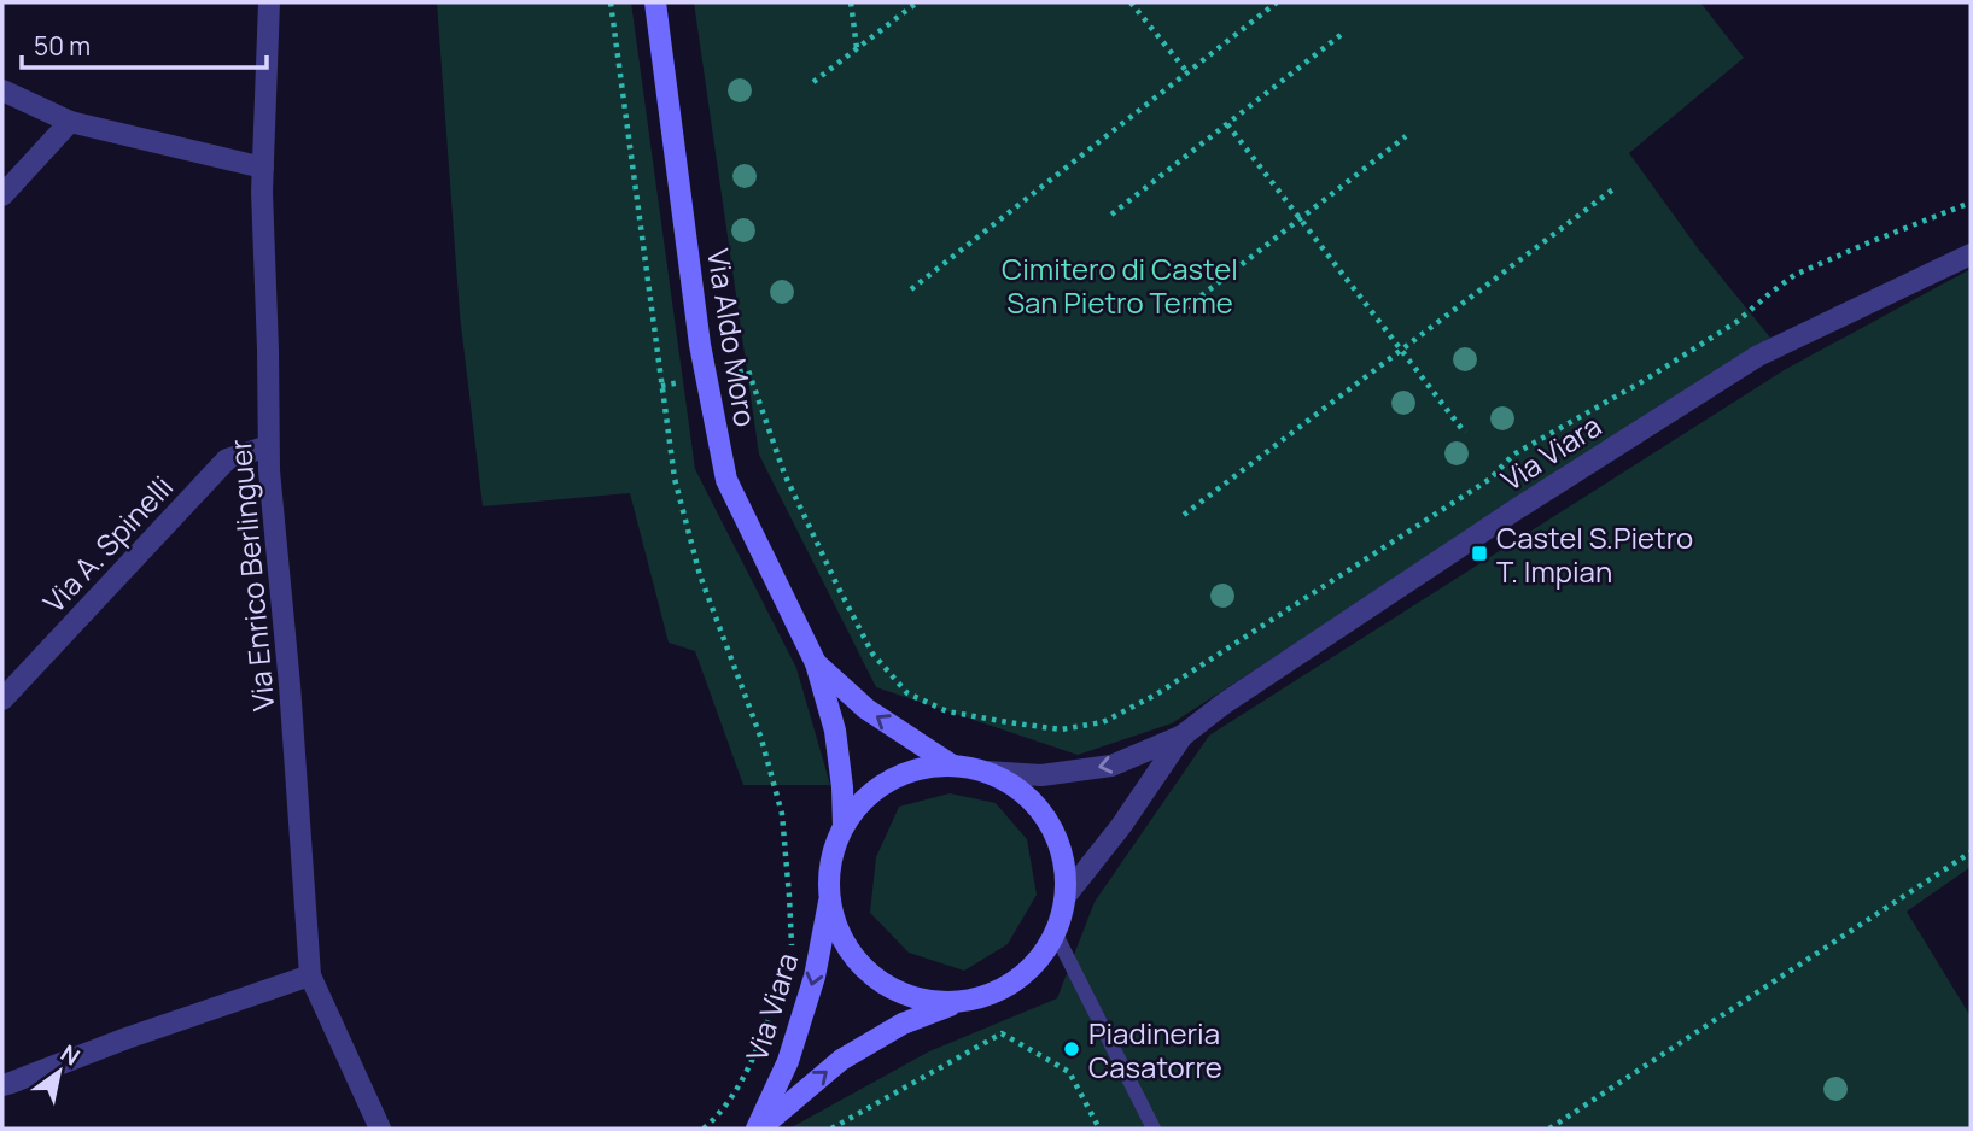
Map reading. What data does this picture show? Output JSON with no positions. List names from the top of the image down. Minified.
{"streets":{"main road":["Via Aldo Moro","Via Viara"],"street":["Via A. Spinelli","Via Enrico Berlinguer"]},"crossings":[["Via Aldo Moro","Via Viara"],["Via A. Spinelli","Via Enrico Berlinguer"]],"parks":["Cimitero di Castel San Pietro Terme"],"places":{"transit":["Castel S.Pietro T. Impian"],"other":["Piadineria Casatorre"]},"scale_bar":"50 m","north":"top right"}
